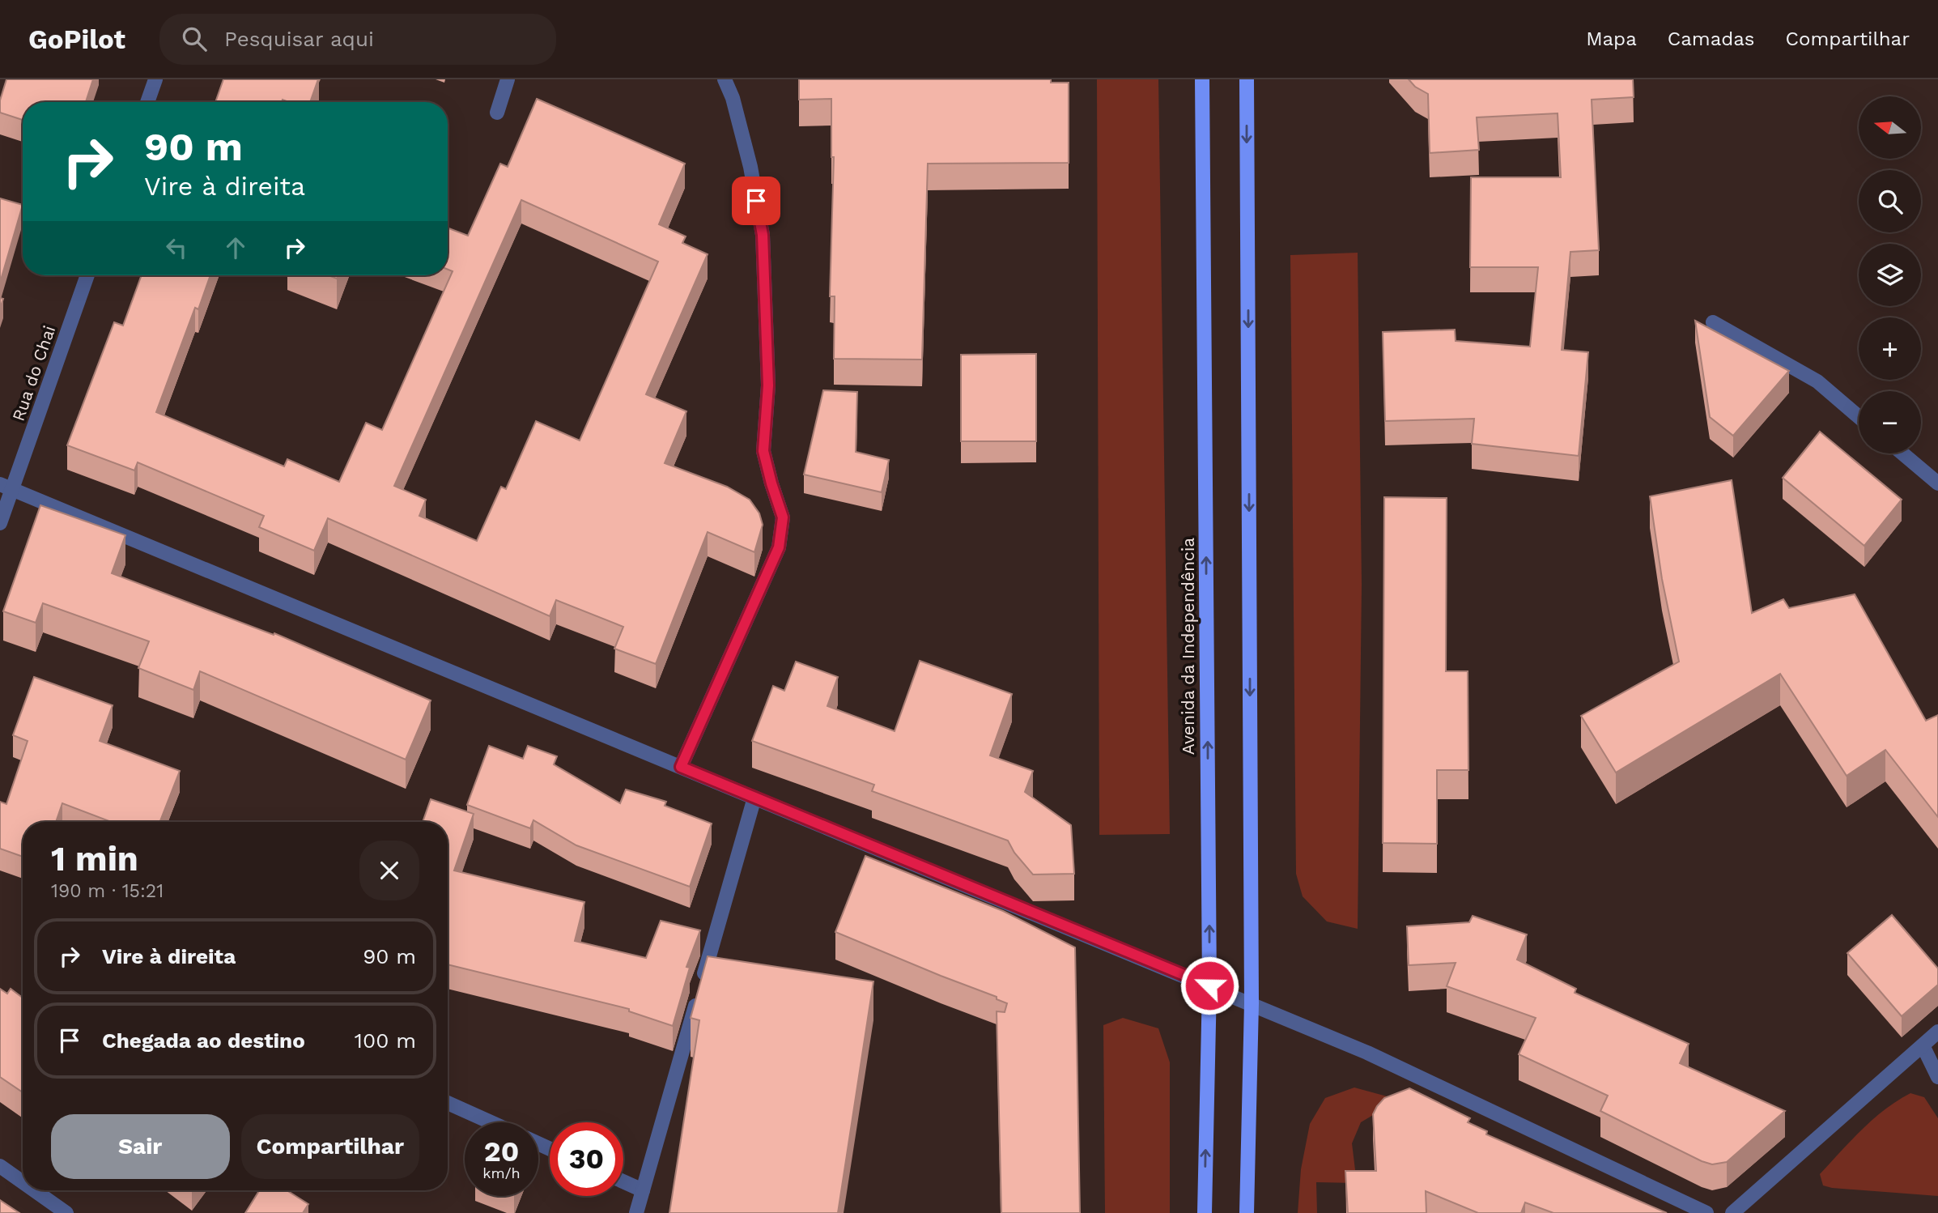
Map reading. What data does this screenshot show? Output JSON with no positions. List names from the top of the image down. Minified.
{"streets":{"main road":["Avenida da Independência"],"street":["Rua do Chai"]},"north":"left","page":{"header":"GoPilot","search":"Pesquisar aqui","nav":["Mapa","Camadas","Compartilhar"],"map_buttons":["+","−"],"turn":["90 m","Vire à direita"],"heading":["1 min","190 m · 15:21"],"list":[{"name":"Vire à direita","value":"90 m"},{"name":"Chegada ao destino","value":"100 m"}],"buttons":["Sair","Compartilhar"],"speed":"20 km/h","limit":"30"}}
